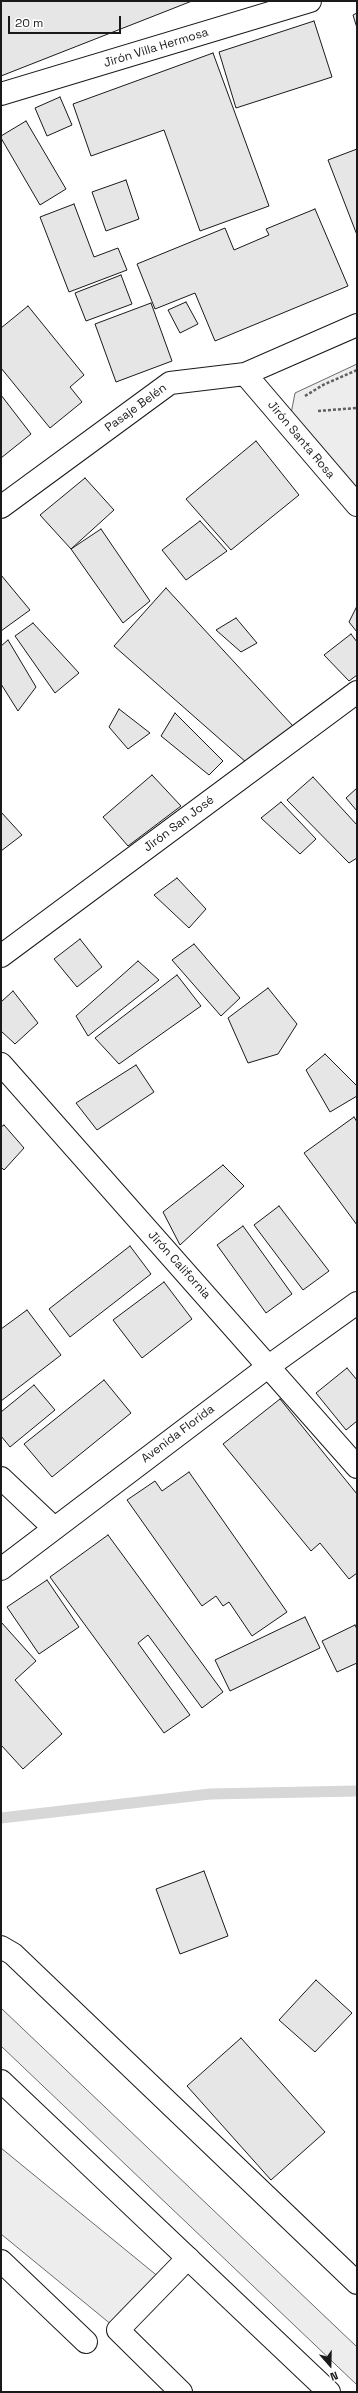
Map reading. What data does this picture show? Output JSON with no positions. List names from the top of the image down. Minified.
{"streets":{"main road":["Jirón Villa Hermosa","Pasaje Belén","Jirón Santa Rosa","Jirón San José","Jirón California","Avenida Florida"]},"crossings":[["Pasaje Belén","Jirón Santa Rosa"],["Jirón California","Avenida Florida"]],"scale_bar":"20 m","north":"bottom"}
